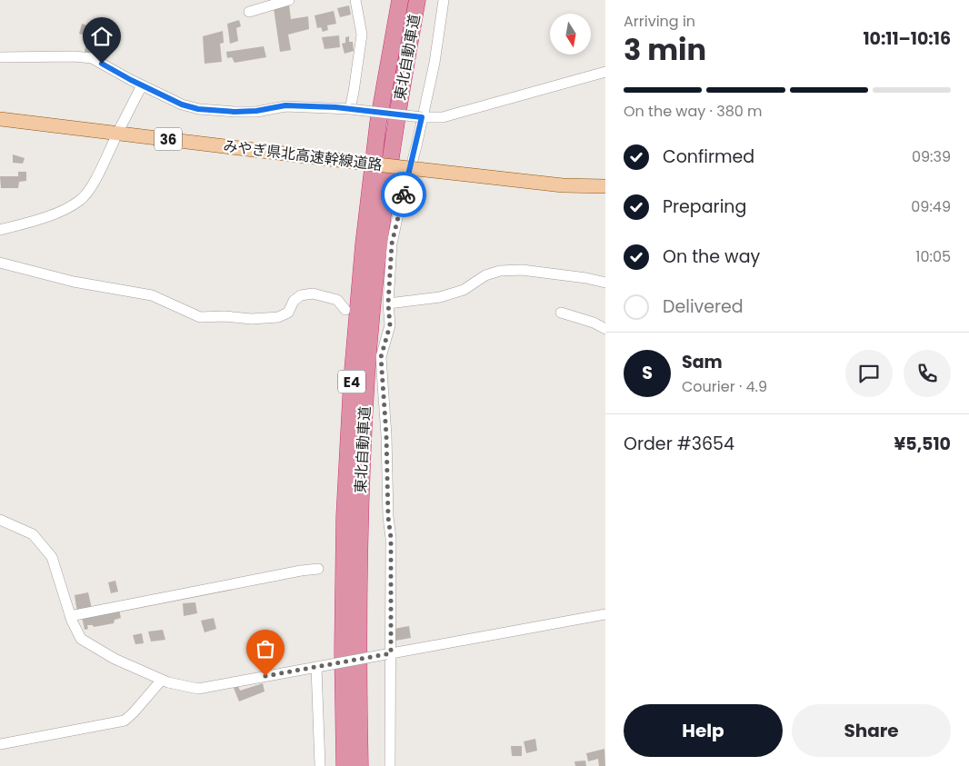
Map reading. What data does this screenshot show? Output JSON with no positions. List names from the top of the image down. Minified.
{"streets":{"highway":["東北自動車道","E4"],"main road":["36","みやぎ県北高速幹線道路"]},"north":"bottom","page":{"heading":["3 min","Arriving in","10:11–10:16"],"panel":["Sam","Courier · 4.9","Order #3654","¥5,510"],"bar":"On the way · 380 m","list":[["Confirmed","09:39"],["Preparing","09:49"],["On the way","10:05"],"Delivered"],"round":"S","buttons":["Help","Share"]}}
